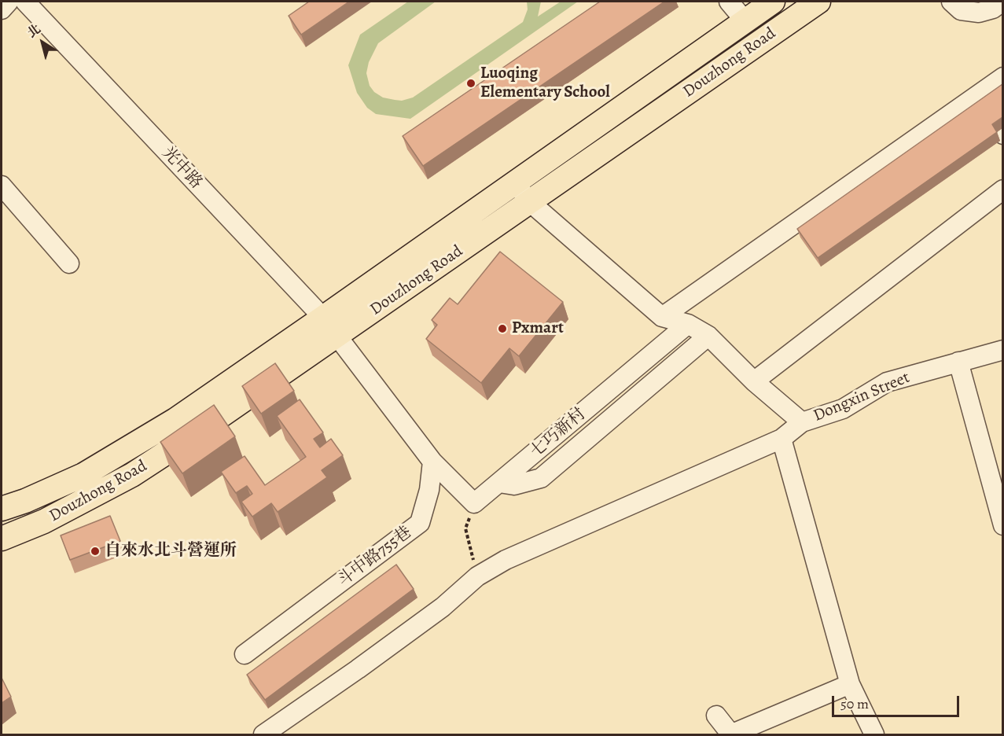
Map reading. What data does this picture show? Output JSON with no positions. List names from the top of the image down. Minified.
{"streets":{"main road":["Douzhong Road"],"street":["光中路","Dongxin Street","七巧新村","斗中路755巷"]},"crossings":[["Douzhong Road","光中路"]],"places":["Luoqing Elementary School","Pxmart","自來水北斗營運所"],"scale_bar":"50 m","north":"top left"}
